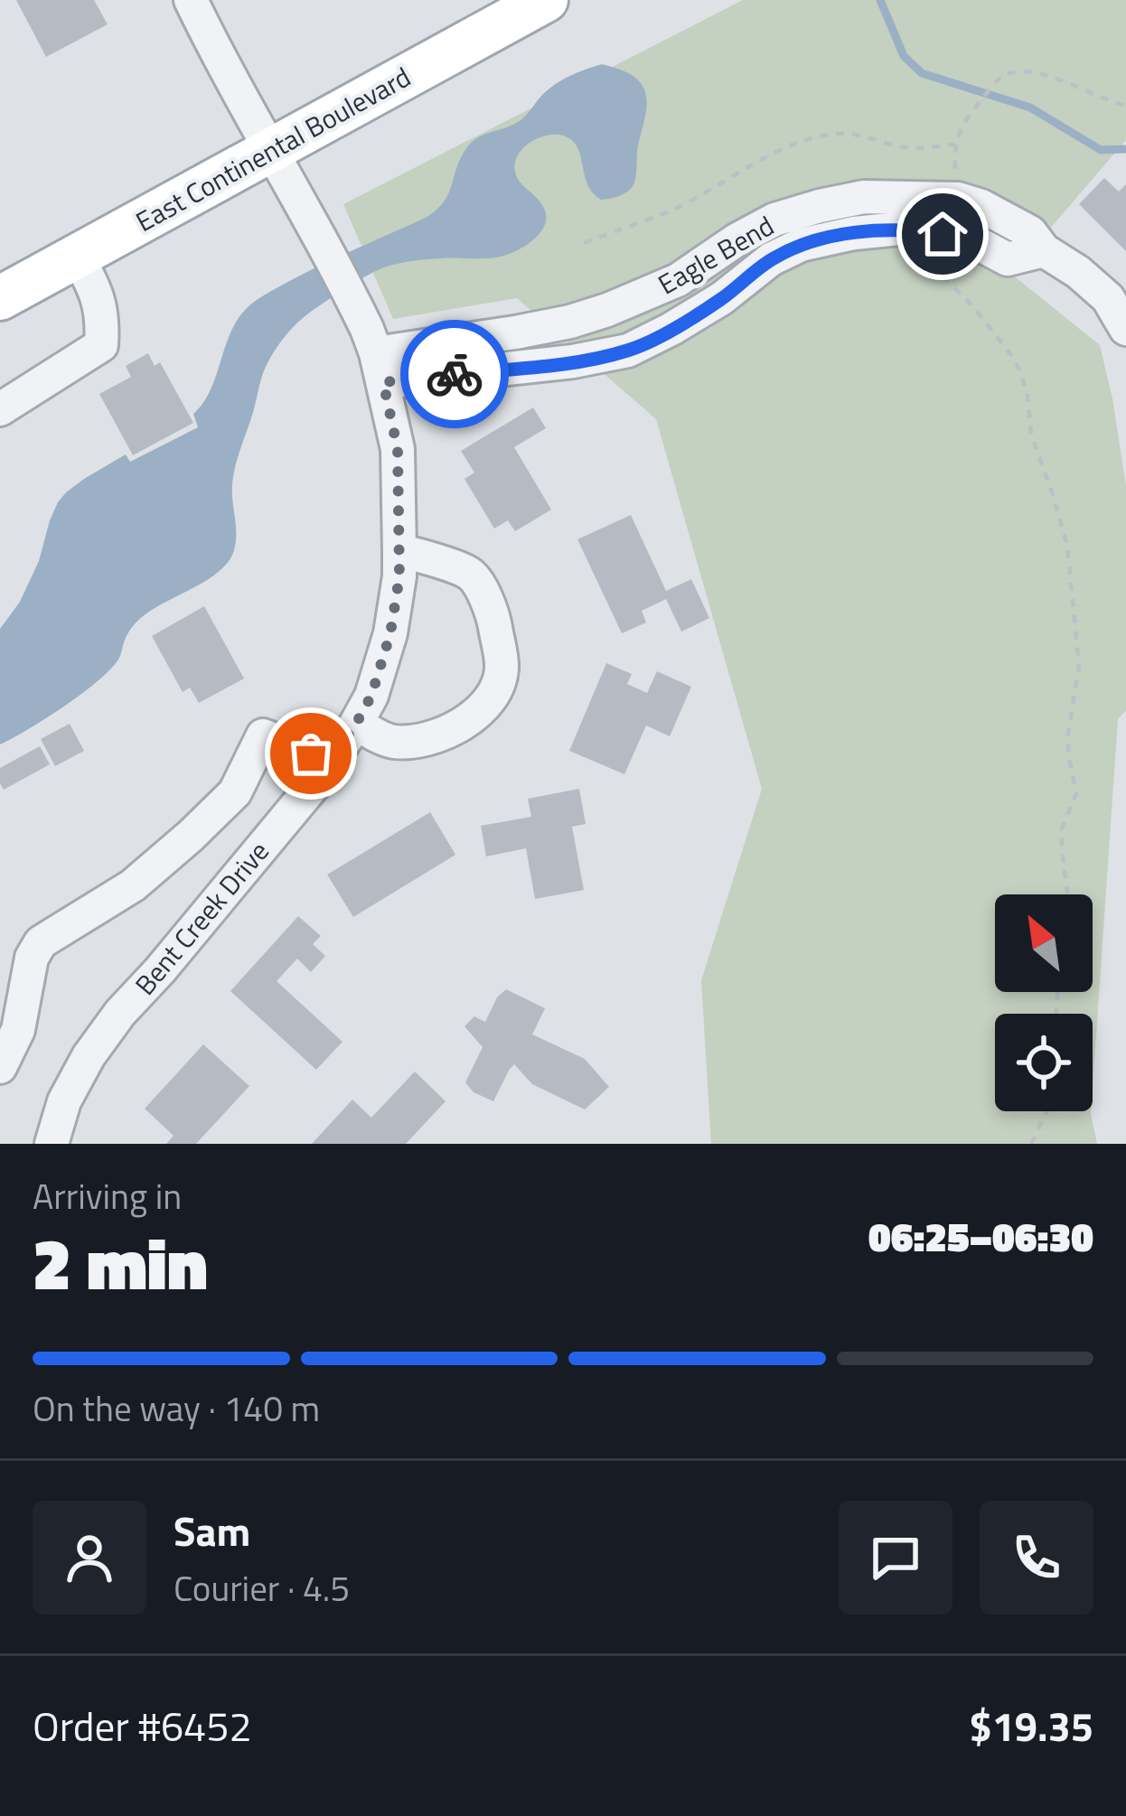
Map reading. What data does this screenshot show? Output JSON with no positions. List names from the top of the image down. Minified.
{"streets":{"main road":["East Continental Boulevard"],"street":["Eagle Bend","Bent Creek Drive"]},"crossings":[["East Continental Boulevard","Bent Creek Drive"],["Eagle Bend","Bent Creek Drive"]],"north":"top left","page":{"heading":["2 min","Arriving in","06:25–06:30"],"panel":["Sam","Courier · 4.5","Order #6452","$19.35"],"bar":"On the way · 140 m"}}
